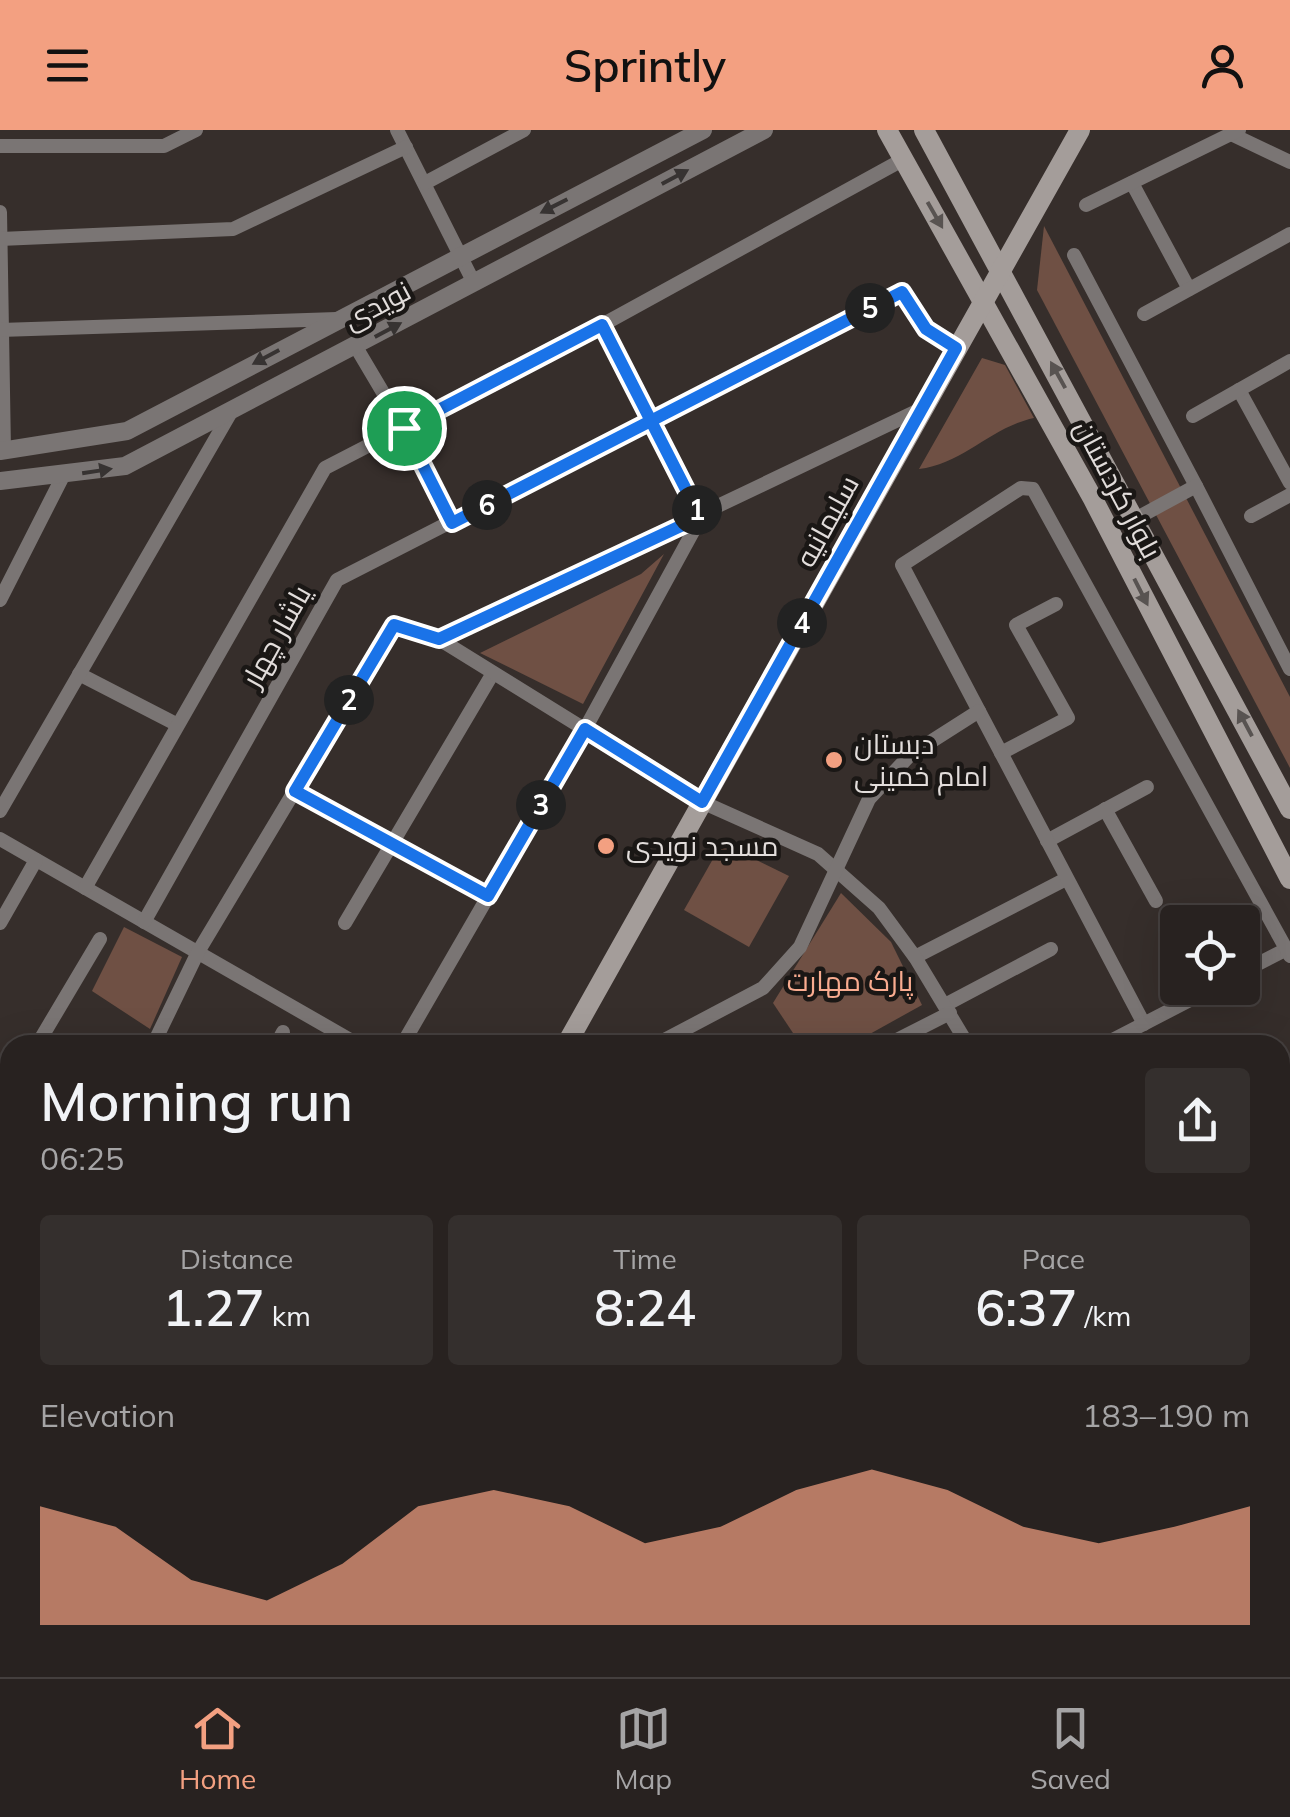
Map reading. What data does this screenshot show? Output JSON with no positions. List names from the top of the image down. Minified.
{"streets":{"main road":["بلوار کردستان","سلیمانیه"],"street":["نویدی","یاشار چهار"]},"crossings":[["بلوار کردستان","سلیمانیه"],["سلیمانیه","یاشار چهار"]],"parks":["پارک مهارت"],"places":["دبستان امام خمینی","مسجد نویدی"],"page":{"header":"Sprintly","pins":["5","6","1","4","2","3"],"heading":["Morning run","06:25"],"stats":[["Distance","1.27 km"],["Time","8:24"],["Pace","6:37 /km"]],"chart":["Elevation","183–190 m"],"tabs":["Home","Map","Saved"]}}
